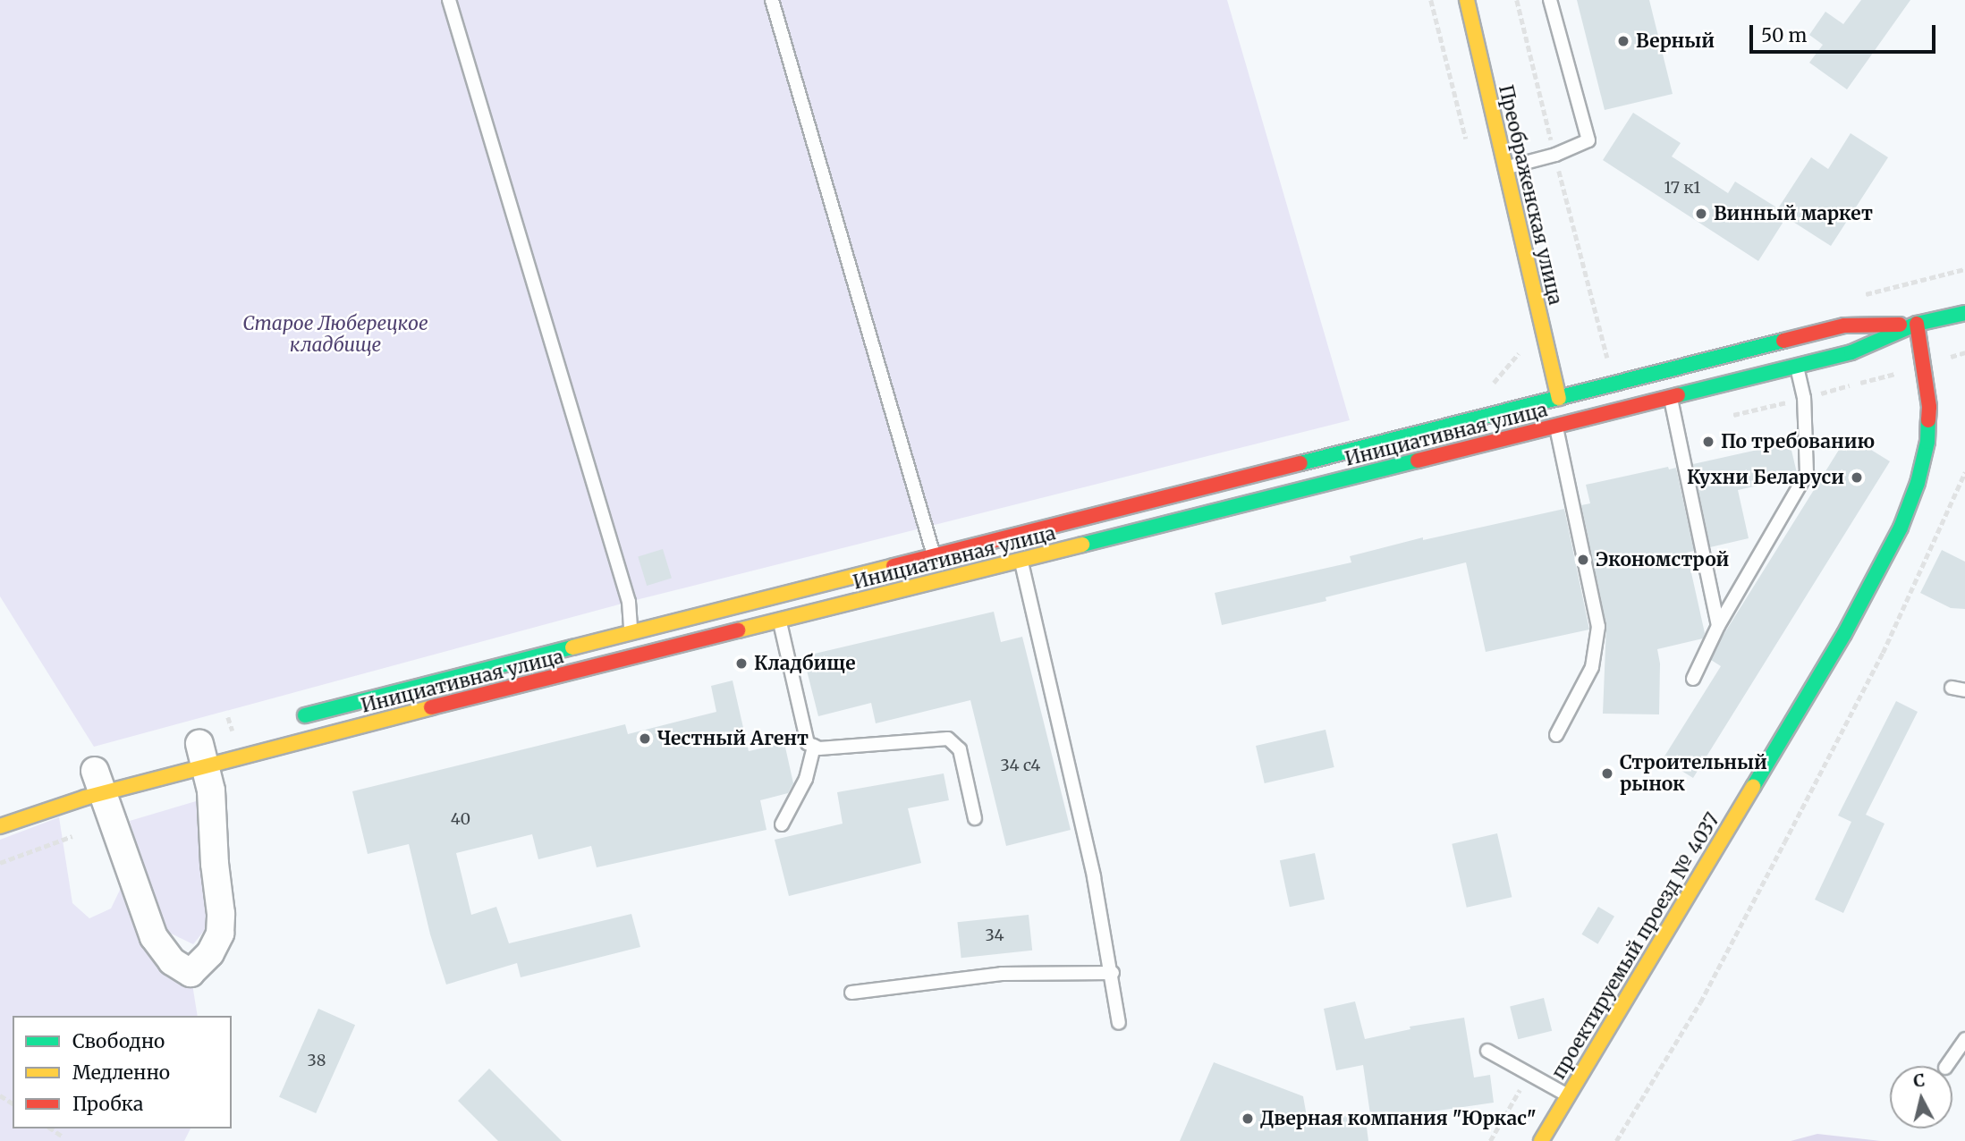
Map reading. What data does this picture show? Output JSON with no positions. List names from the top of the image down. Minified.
{"streets":{"main road":["Преображенская улица","Инициативная улица","проектируемый проезд № 4037"]},"crossings":[["Преображенская улица","Инициативная улица"],["Инициативная улица","проектируемый проезд № 4037"]],"parks":["Старое Люберецкое кладбище"],"places":["Верный","Винный маркет","По требованию","Кухни Беларуси","Экономстрой","Кладбище","Честный Агент","Строительный рынок","Дверная компания \"Юркас\""],"house_numbers":["17 к1","34 с4","40","34","38"],"legend":["Свободно","Медленно","Пробка"],"scale_bar":"50 m","north":"top"}
